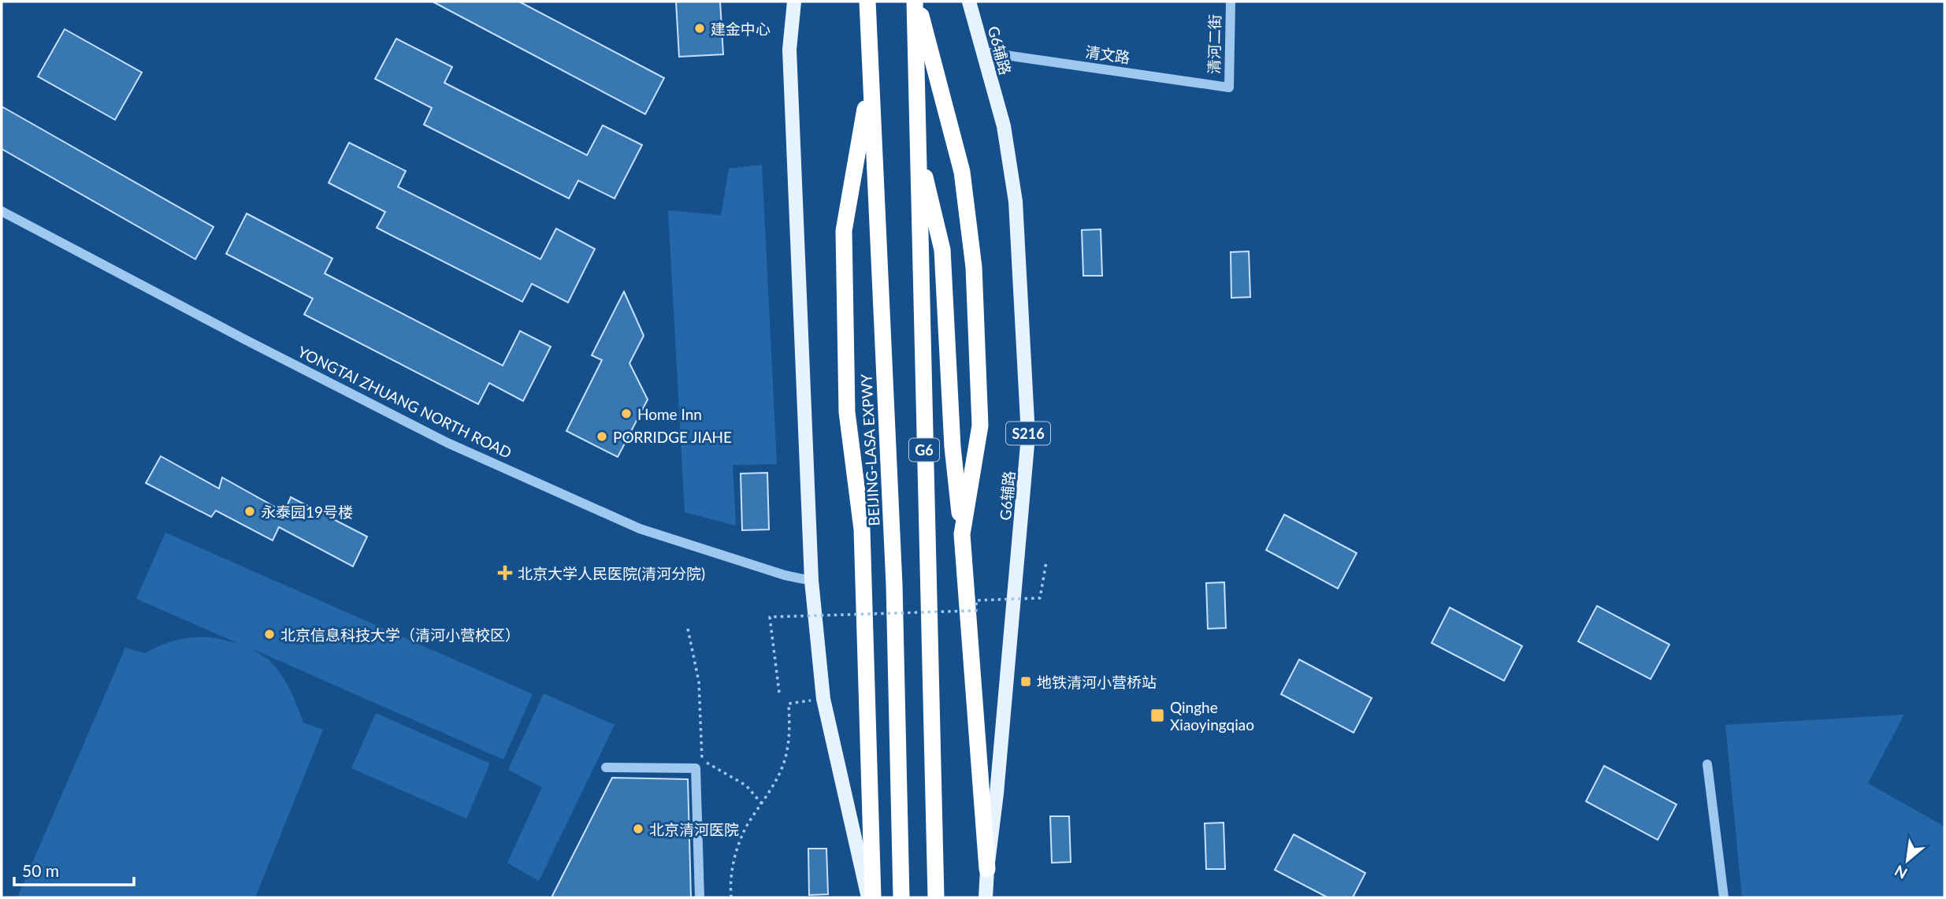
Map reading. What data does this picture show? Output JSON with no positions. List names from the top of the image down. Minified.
{"streets":{"highway":["BEIJING-LASA EXPWY","G6"],"main road":["G6辅路","S216"],"street":["清河二街","清文路","YONGTAI ZHUANG NORTH ROAD"]},"crossings":[["清河二街","清文路"],["G6辅路","清文路"]],"places":{"other":["建金中心","Home Inn","PORRIDGE JIAHE","永泰园19号楼","北京信息科技大学（清河小营校区）","北京清河医院"],"health":["北京大学人民医院(清河分院)"],"transit":["地铁清河小营桥站","Qinghe Xiaoyingqiao"]},"scale_bar":"50 m","north":"bottom left"}
